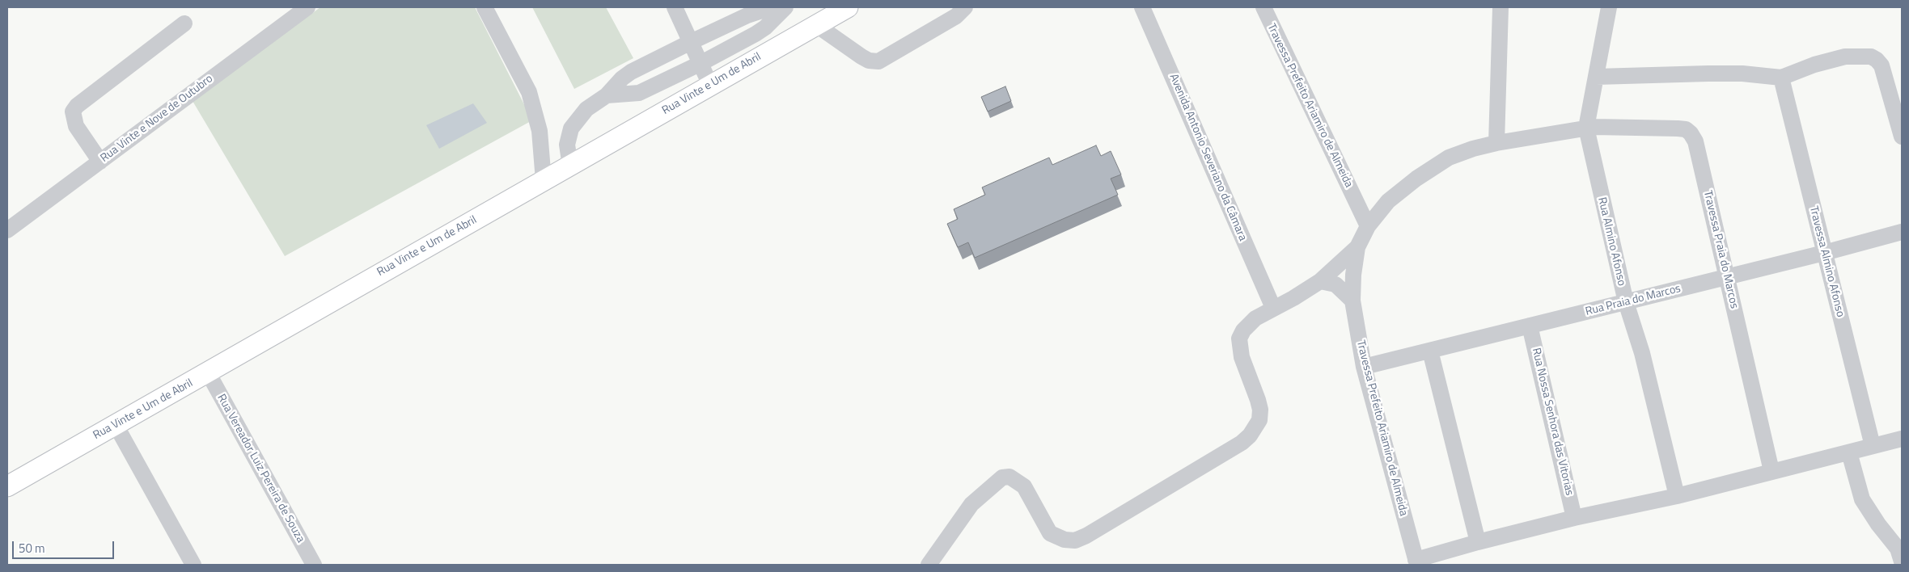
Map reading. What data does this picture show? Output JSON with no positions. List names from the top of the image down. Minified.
{"streets":{"main road":["Rua Vinte e Um de Abril"],"street":["Travessa Prefeito Ariamiro de Almeida","Rua Vinte e Nove de Outubro","Avenida Antonio Severiano da Câmara","Rua Almino Afonso","Travessa Praia do Marcos","Travessa Almino Afonso","Rua Praia do Marcos","Rua Nossa Senhora das Vitorias","Rua Vereador Luiz Pereira de Souza"]},"crossings":[["Rua Vinte e Um de Abril","Rua Vereador Luiz Pereira de Souza"],["Travessa Prefeito Ariamiro de Almeida","Rua Almino Afonso"],["Travessa Prefeito Ariamiro de Almeida","Travessa Praia do Marcos"],["Travessa Prefeito Ariamiro de Almeida","Rua Praia do Marcos"],["Rua Almino Afonso","Travessa Praia do Marcos"],["Rua Almino Afonso","Rua Praia do Marcos"],["Travessa Praia do Marcos","Rua Praia do Marcos"],["Travessa Almino Afonso","Rua Praia do Marcos"],["Rua Praia do Marcos","Rua Nossa Senhora das Vitorias"]],"scale_bar":"50 m"}
